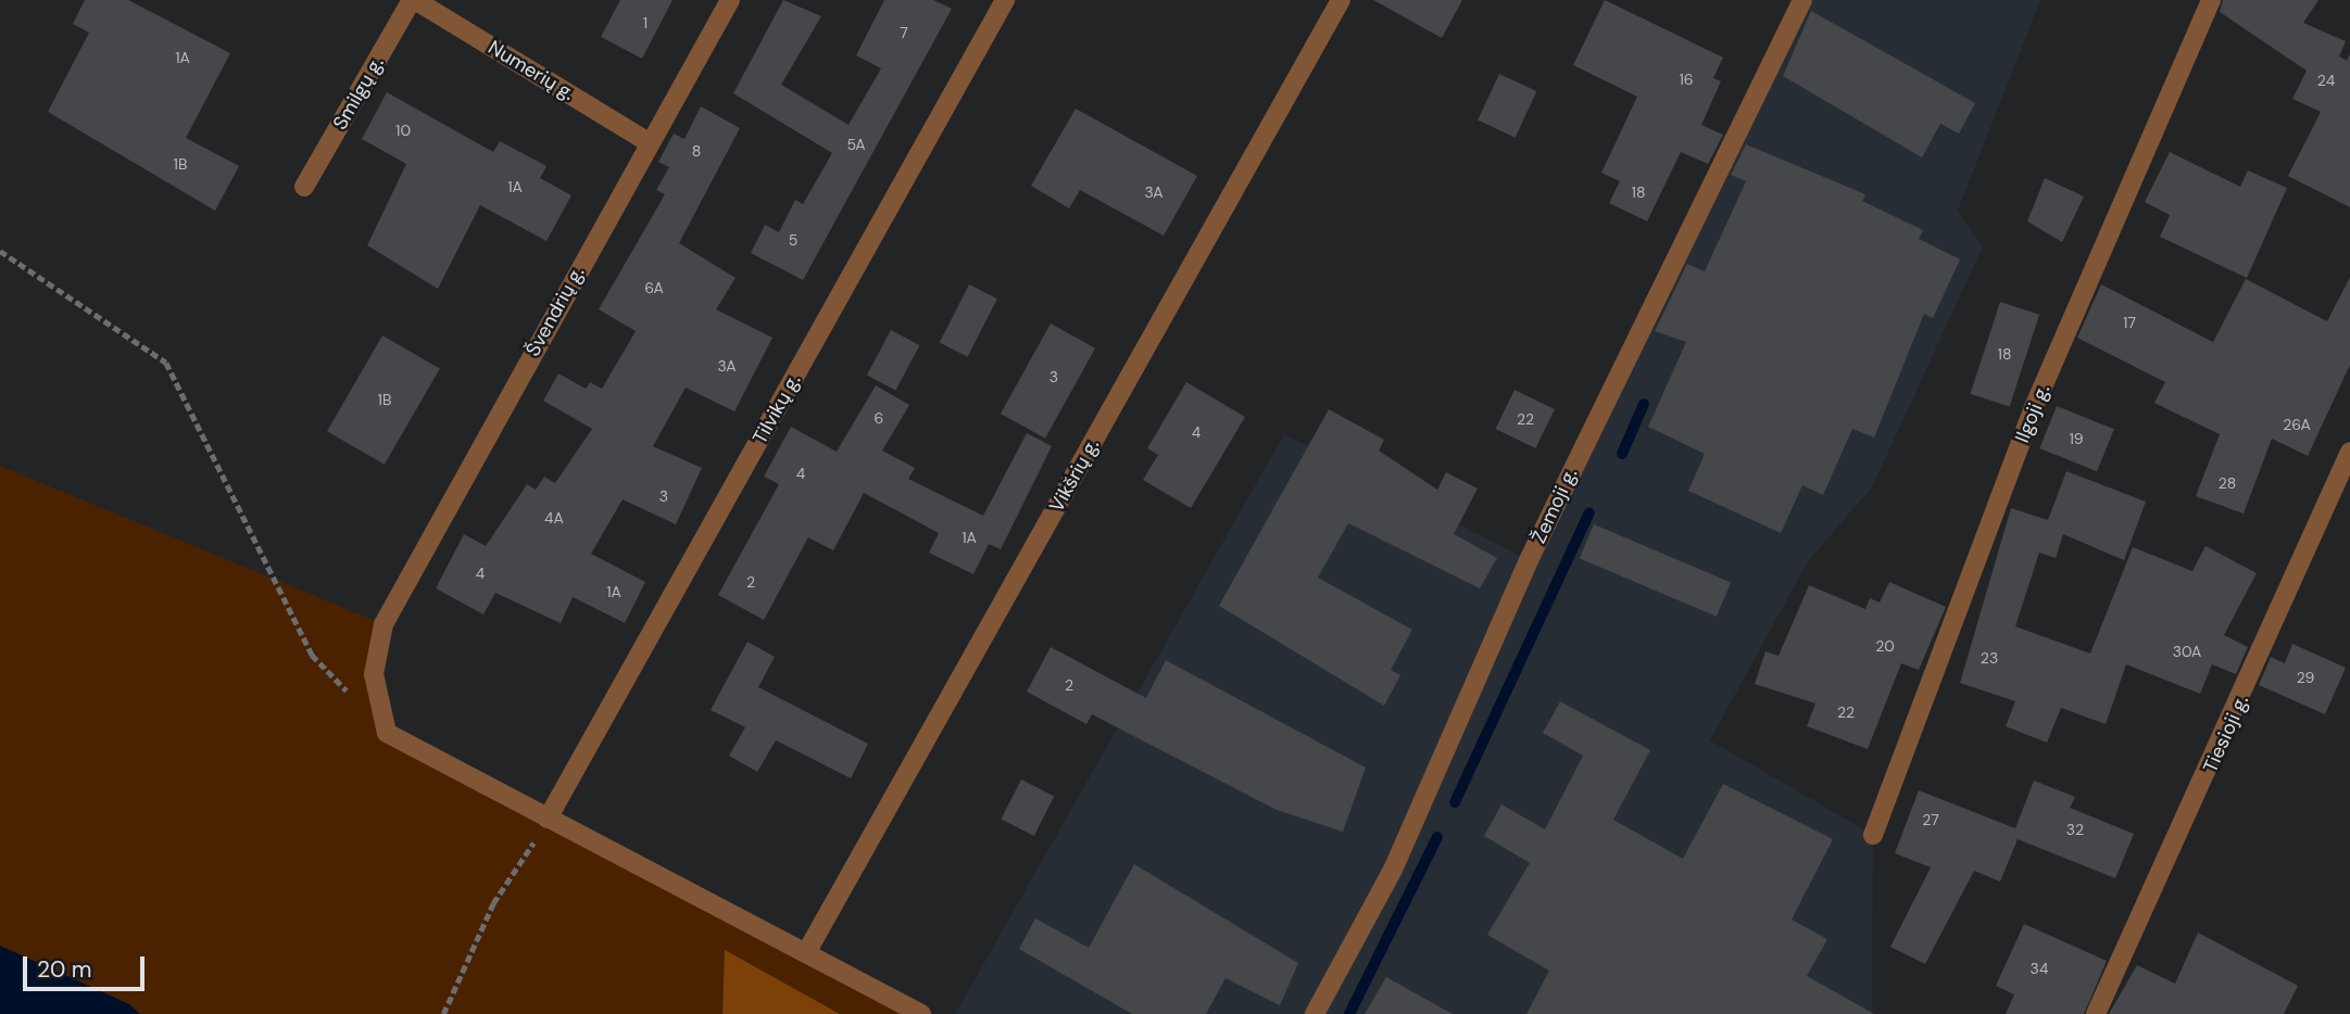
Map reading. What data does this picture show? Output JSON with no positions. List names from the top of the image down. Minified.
{"streets":{"street":["Numerių g.","Smilgų g.","Švendrių g.","Tilvikų g.","Ilgoji g.","Vikšrių g.","Žemoji g.","Tiesioji g."]},"crossings":[["Numerių g.","Smilgų g."],["Numerių g.","Švendrių g."]],"house_numbers":["1","7","1A","16","24","10","5A","8","1B","1A","3A","18","5","6A","17","18","3A","3","1B","6","22","26A","4","19","4","28","3","4A","1A","4","2","1A","20","30A","23","29","2","22","27","32","34"],"scale_bar":"20 m"}
